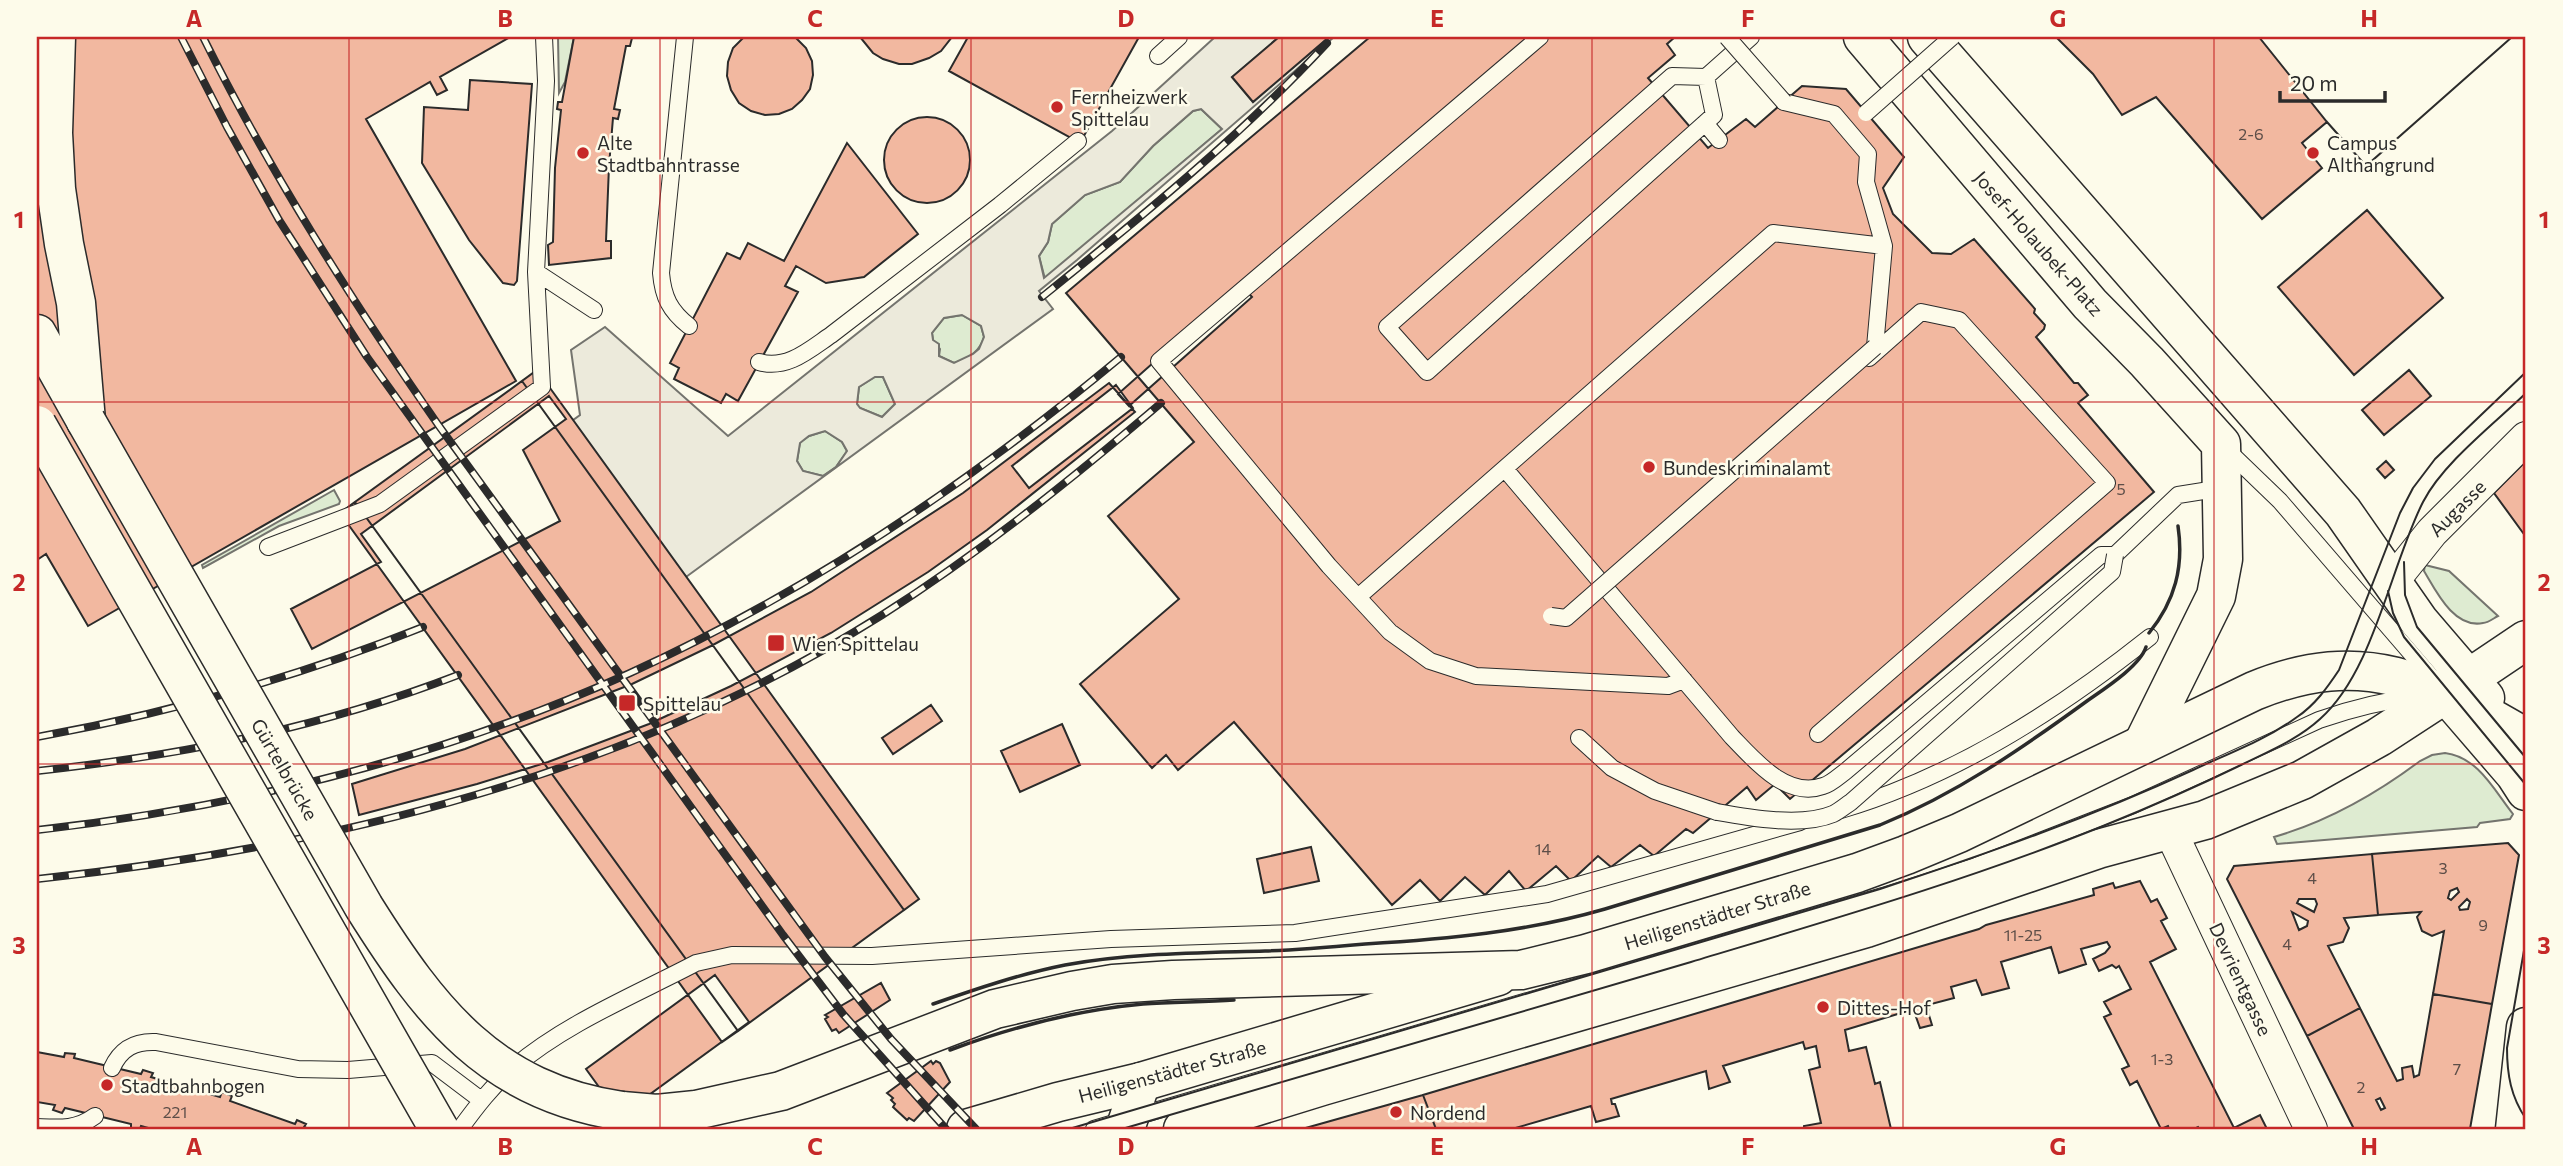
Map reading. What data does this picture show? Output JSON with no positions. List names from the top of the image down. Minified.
{"streets":{"main road":["Josef-Holaubek-Platz","Gürtelbrücke","Heiligenstädter Straße"],"street":["Augasse","Devrientgasse"]},"crossings":[["Gürtelbrücke","Heiligenstädter Straße"]],"places":{"other":["Fernheizwerk Spittelau","Alte Stadtbahntrasse","Campus Althangrund","Bundeskriminalamt","Dittes-Hof","Stadtbahnbogen","Nordend"],"transit":["Wien Spittelau","Spittelau"]},"house_numbers":["2-6","5","14","3","4","9","11-25","4","1-3","7","2","221"],"scale_bar":"20 m","grid":{"columns":["A","B","C","D","E","F","G","H"],"rows":["1","2","3"]}}
